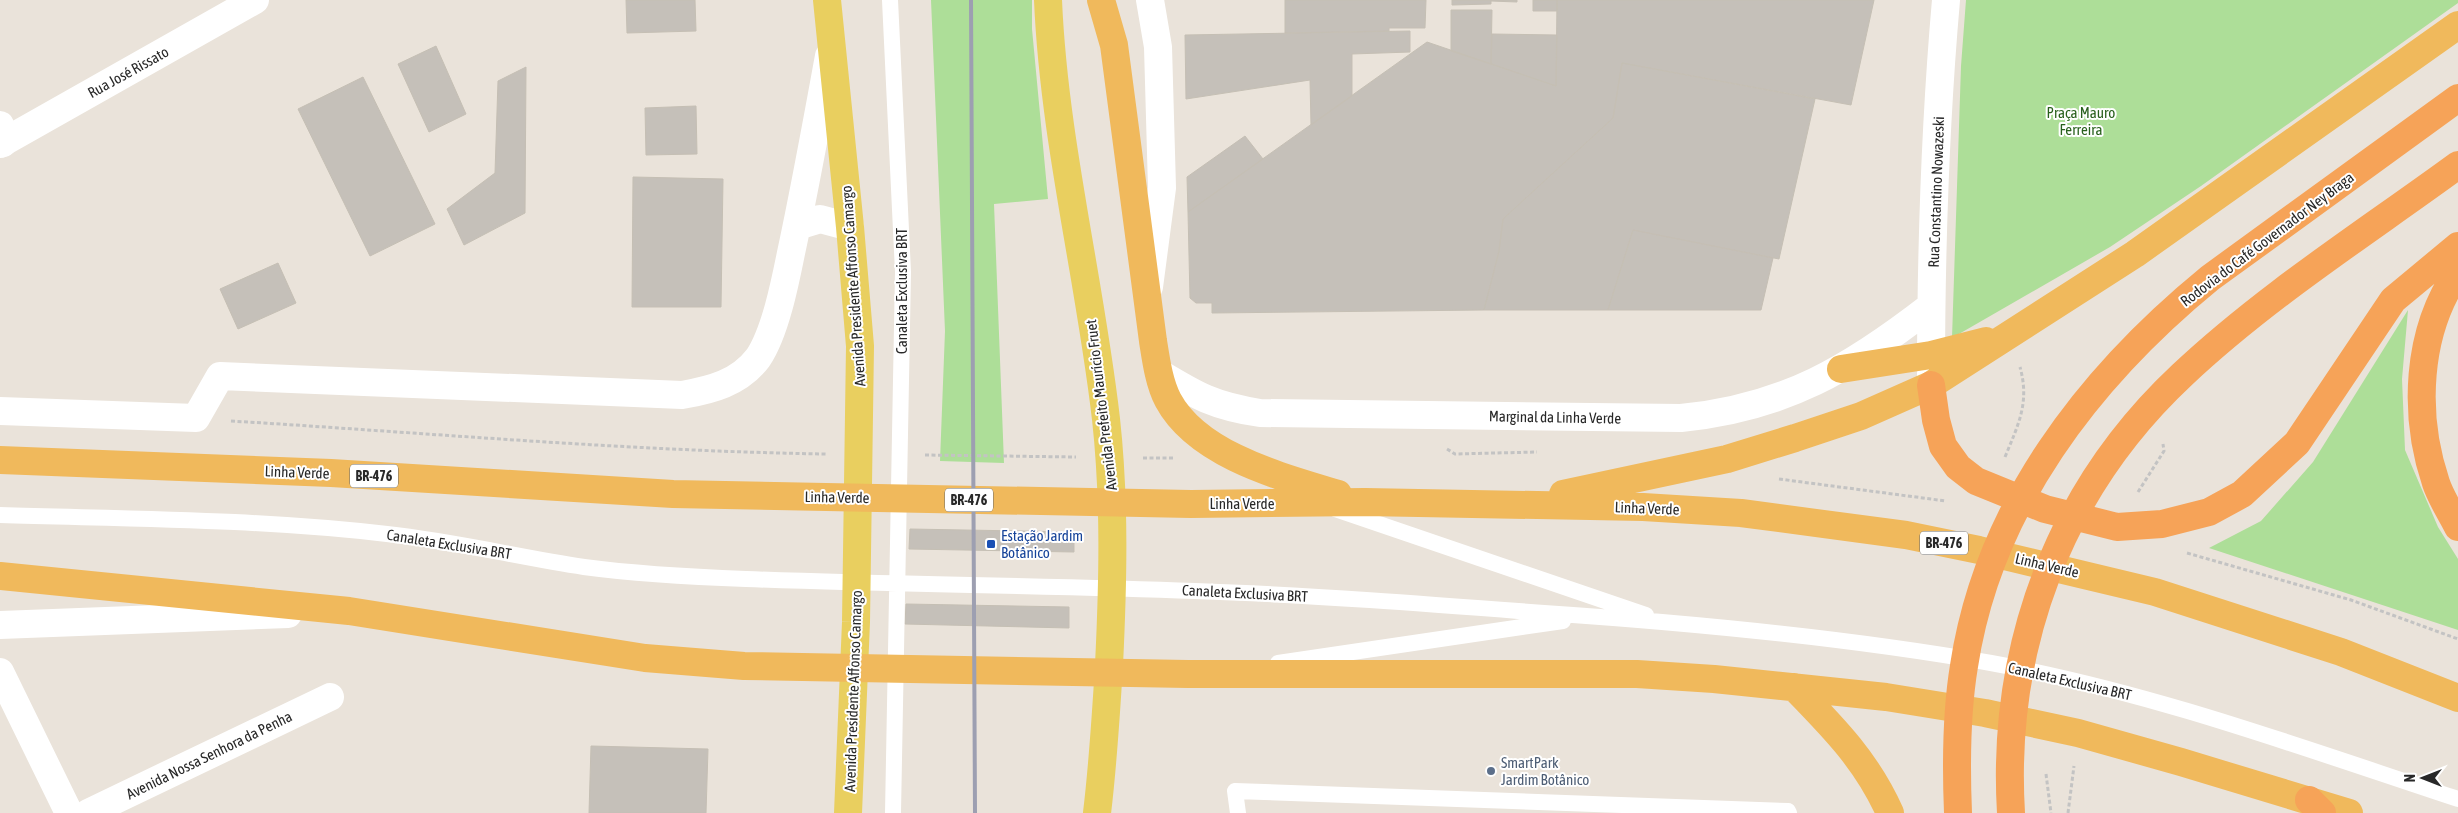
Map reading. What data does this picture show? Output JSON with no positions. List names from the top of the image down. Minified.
{"streets":{"highway":["Rodovia do Café Governador Ney Braga","Linha Verde","BR-476"],"main road":["Avenida Presidente Affonso Camargo","Avenida Prefeito Maurício Fruet"],"street":["Rua José Rissato","Rua Constantino Nowazeski","Marginal da Linha Verde","Avenida Nossa Senhora da Penha"],"lane":["Canaleta Exclusiva BRT"]},"crossings":[["Rua Constantino Nowazeski","Marginal da Linha Verde"],["Canaleta Exclusiva BRT","Linha Verde"]],"parks":["Praça Mauro Ferreira"],"places":{"transit":["Estação Jardim Botânico"],"other":["SmartPark Jardim Botânico"]},"north":"left"}
